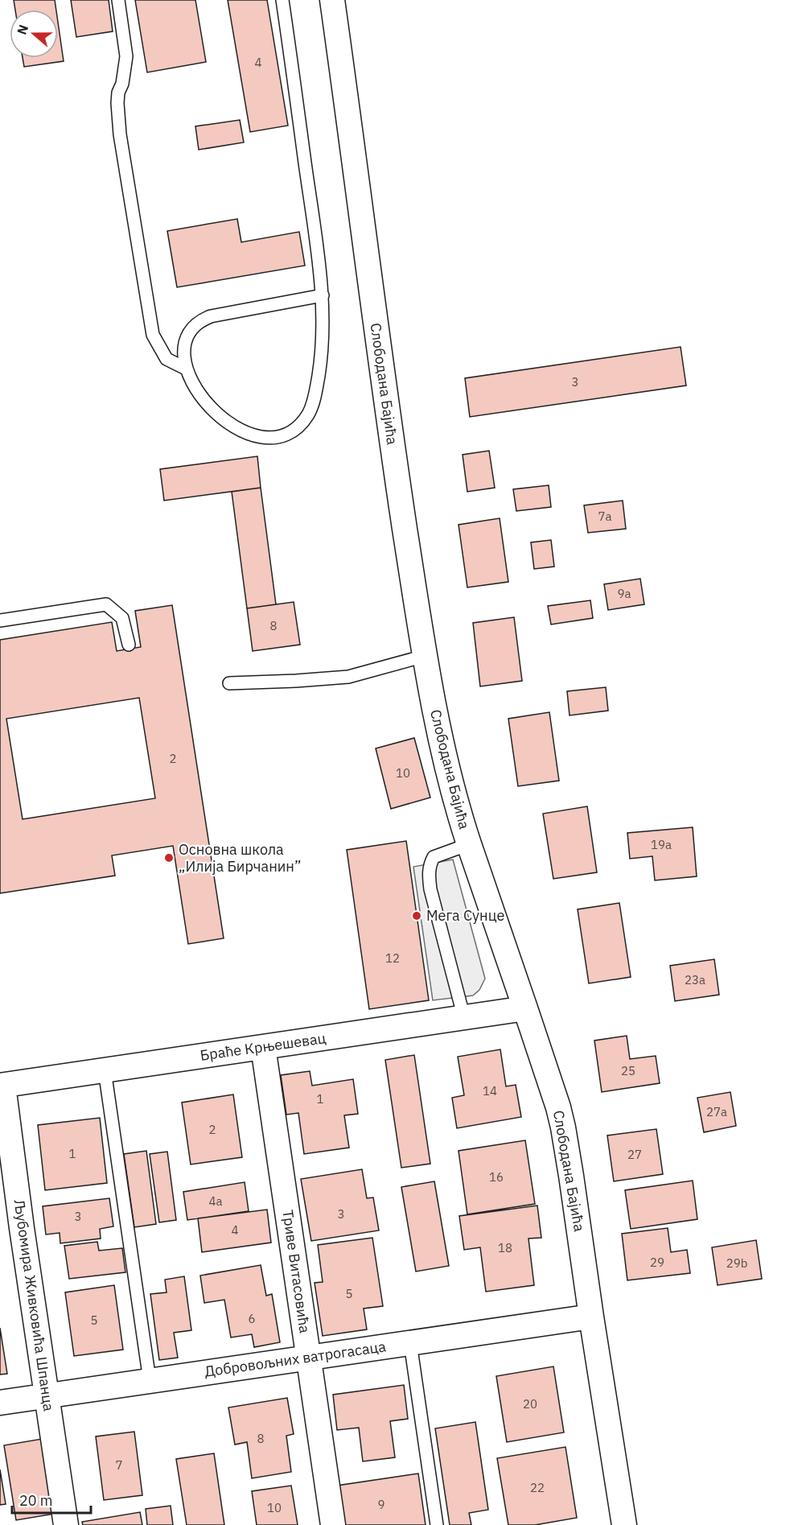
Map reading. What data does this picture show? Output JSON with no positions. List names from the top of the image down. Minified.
{"streets":{"street":["Слободана Бајића","Браће Крњешевац","Триве Витасовића","Љубомира Живковића Шпанца","Добровољних ватрогасаца"]},"crossings":[["Слободана Бајића","Браће Крњешевац"],["Слободана Бајића","Добровољних ватрогасаца"],["Браће Крњешевац","Триве Витасовића"],["Браће Крњешевац","Љубомира Живковића Шпанца"],["Триве Витасовића","Добровољних ватрогасаца"],["Љубомира Живковића Шпанца","Добровољних ватрогасаца"]],"places":["Основна школа „Илија Бирчанин”","Мега Сунце"],"house_numbers":["4","3","7a","9a","8","2","10","19a","12","23a","25","14","1","27a","2","1","27","16","4a","3","3","4","18","29","29b","5","6","5","20","8","7","22","9","10"],"scale_bar":"20 m","north":"left"}
